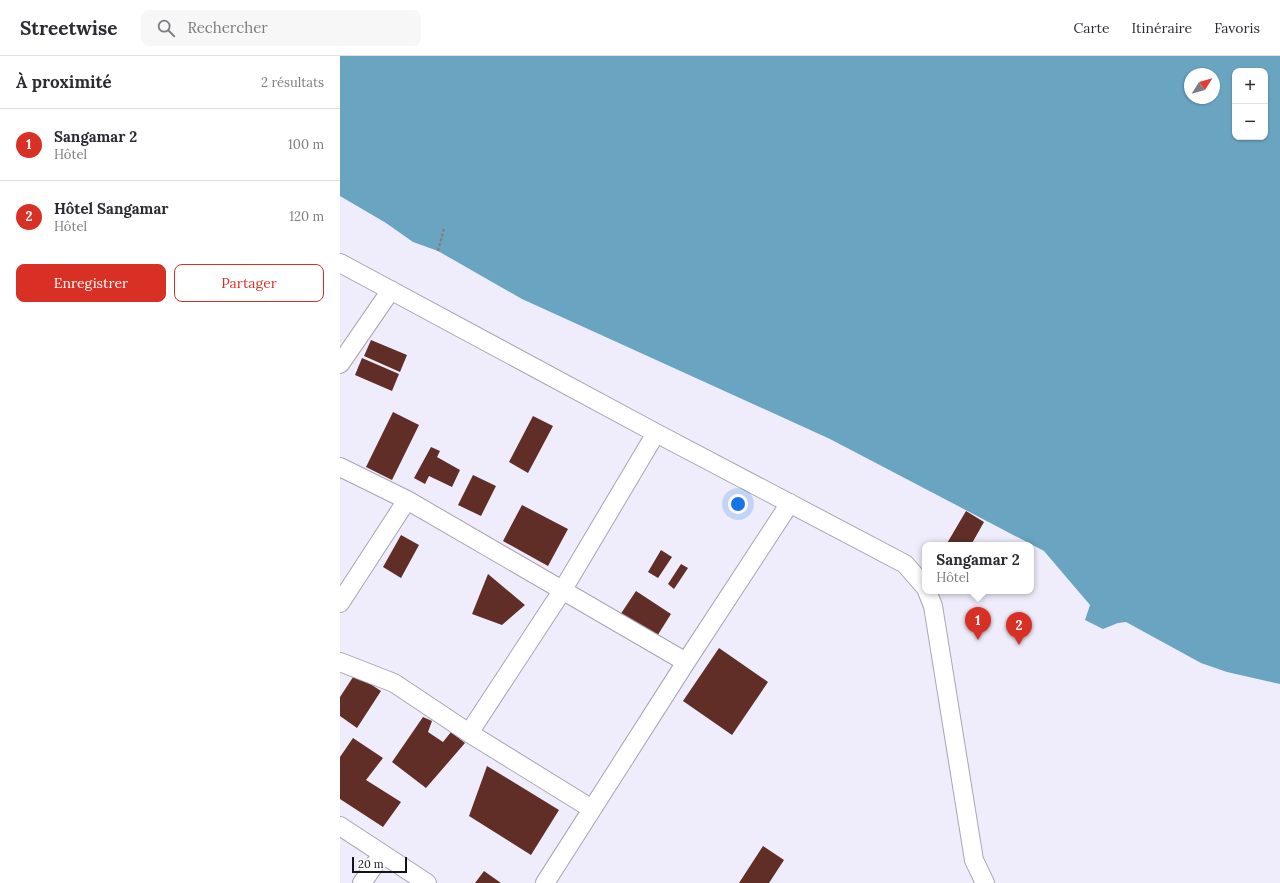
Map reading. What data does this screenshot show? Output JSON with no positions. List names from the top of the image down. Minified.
{"scale_bar":"20 m","north":"top right","page":{"header":"Streetwise","search":"Rechercher","nav":["Carte","Itinéraire","Favoris"],"heading":["À proximité","2 résultats"],"map_buttons":["+","−"],"list":[{"mark":"1","name":"Sangamar 2","note":"Hôtel","value":"100 m"},{"mark":"2","name":"Hôtel Sangamar","note":"Hôtel","value":"120 m"}],"buttons":["Enregistrer","Partager"],"popup":["Sangamar 2","Hôtel"],"pins":["1","2"],"scale":"20 m"}}
